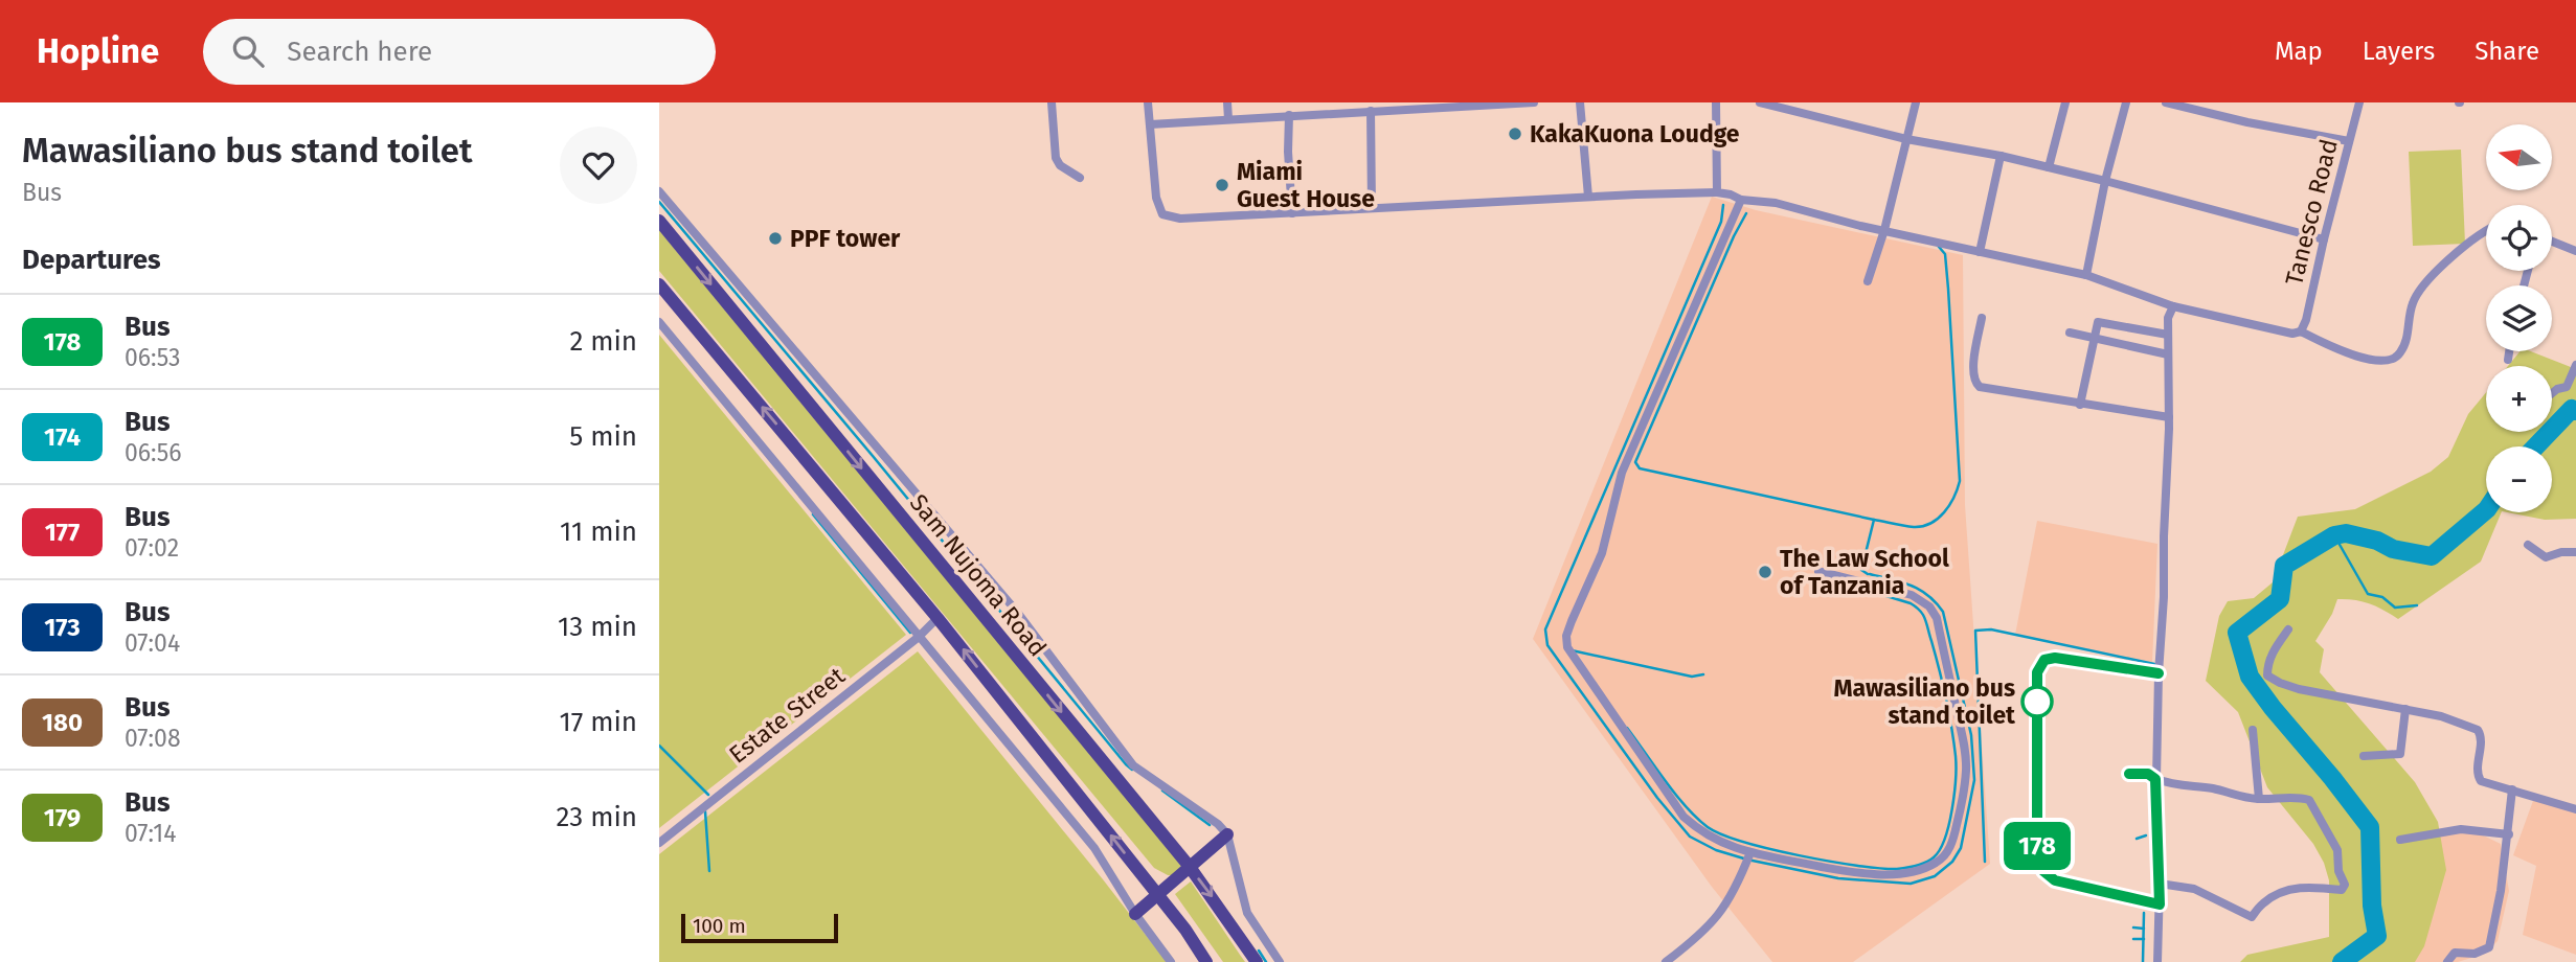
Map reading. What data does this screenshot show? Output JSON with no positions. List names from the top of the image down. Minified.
{"streets":{"main road":["Sam Nujoma Road"],"street":["Tanesco Road","Estate Street"]},"places":["KakaKuona Loudge","Miami Guest House","PPF tower","The Law School of Tanzania","Mawasiliano bus stand toilet"],"lines":["bus line 178"],"scale_bar":"100 m","north":"left","page":{"header":"Hopline","search":"Search here","nav":["Map","Layers","Share"],"heading":[["Mawasiliano bus stand toilet","Bus"],"Departures"],"on_map":"178","map_buttons":["+","−"],"list":[{"mark":"178","name":"Bus","note":"06:53","value":"2 min"},{"mark":"174","name":"Bus","note":"06:56","value":"5 min"},{"mark":"177","name":"Bus","note":"07:02","value":"11 min"},{"mark":"173","name":"Bus","note":"07:04","value":"13 min"},{"mark":"180","name":"Bus","note":"07:08","value":"17 min"},{"mark":"179","name":"Bus","note":"07:14","value":"23 min"}],"scale":"100 m"}}
